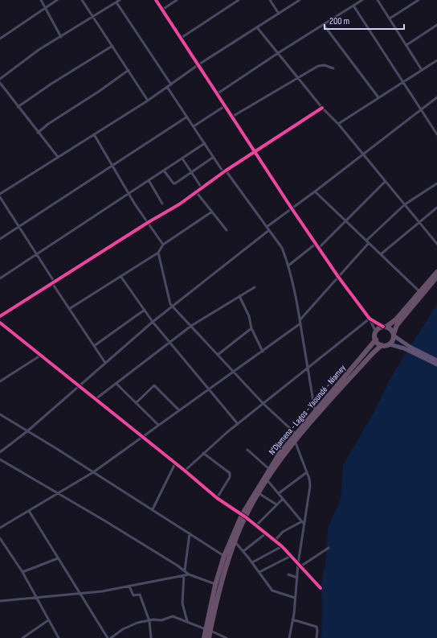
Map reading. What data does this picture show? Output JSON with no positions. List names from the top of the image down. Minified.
{"streets":{"highway":["N'Djamena - Lagos - Yaoundé - Niamey"]},"scale_bar":"200 m"}
